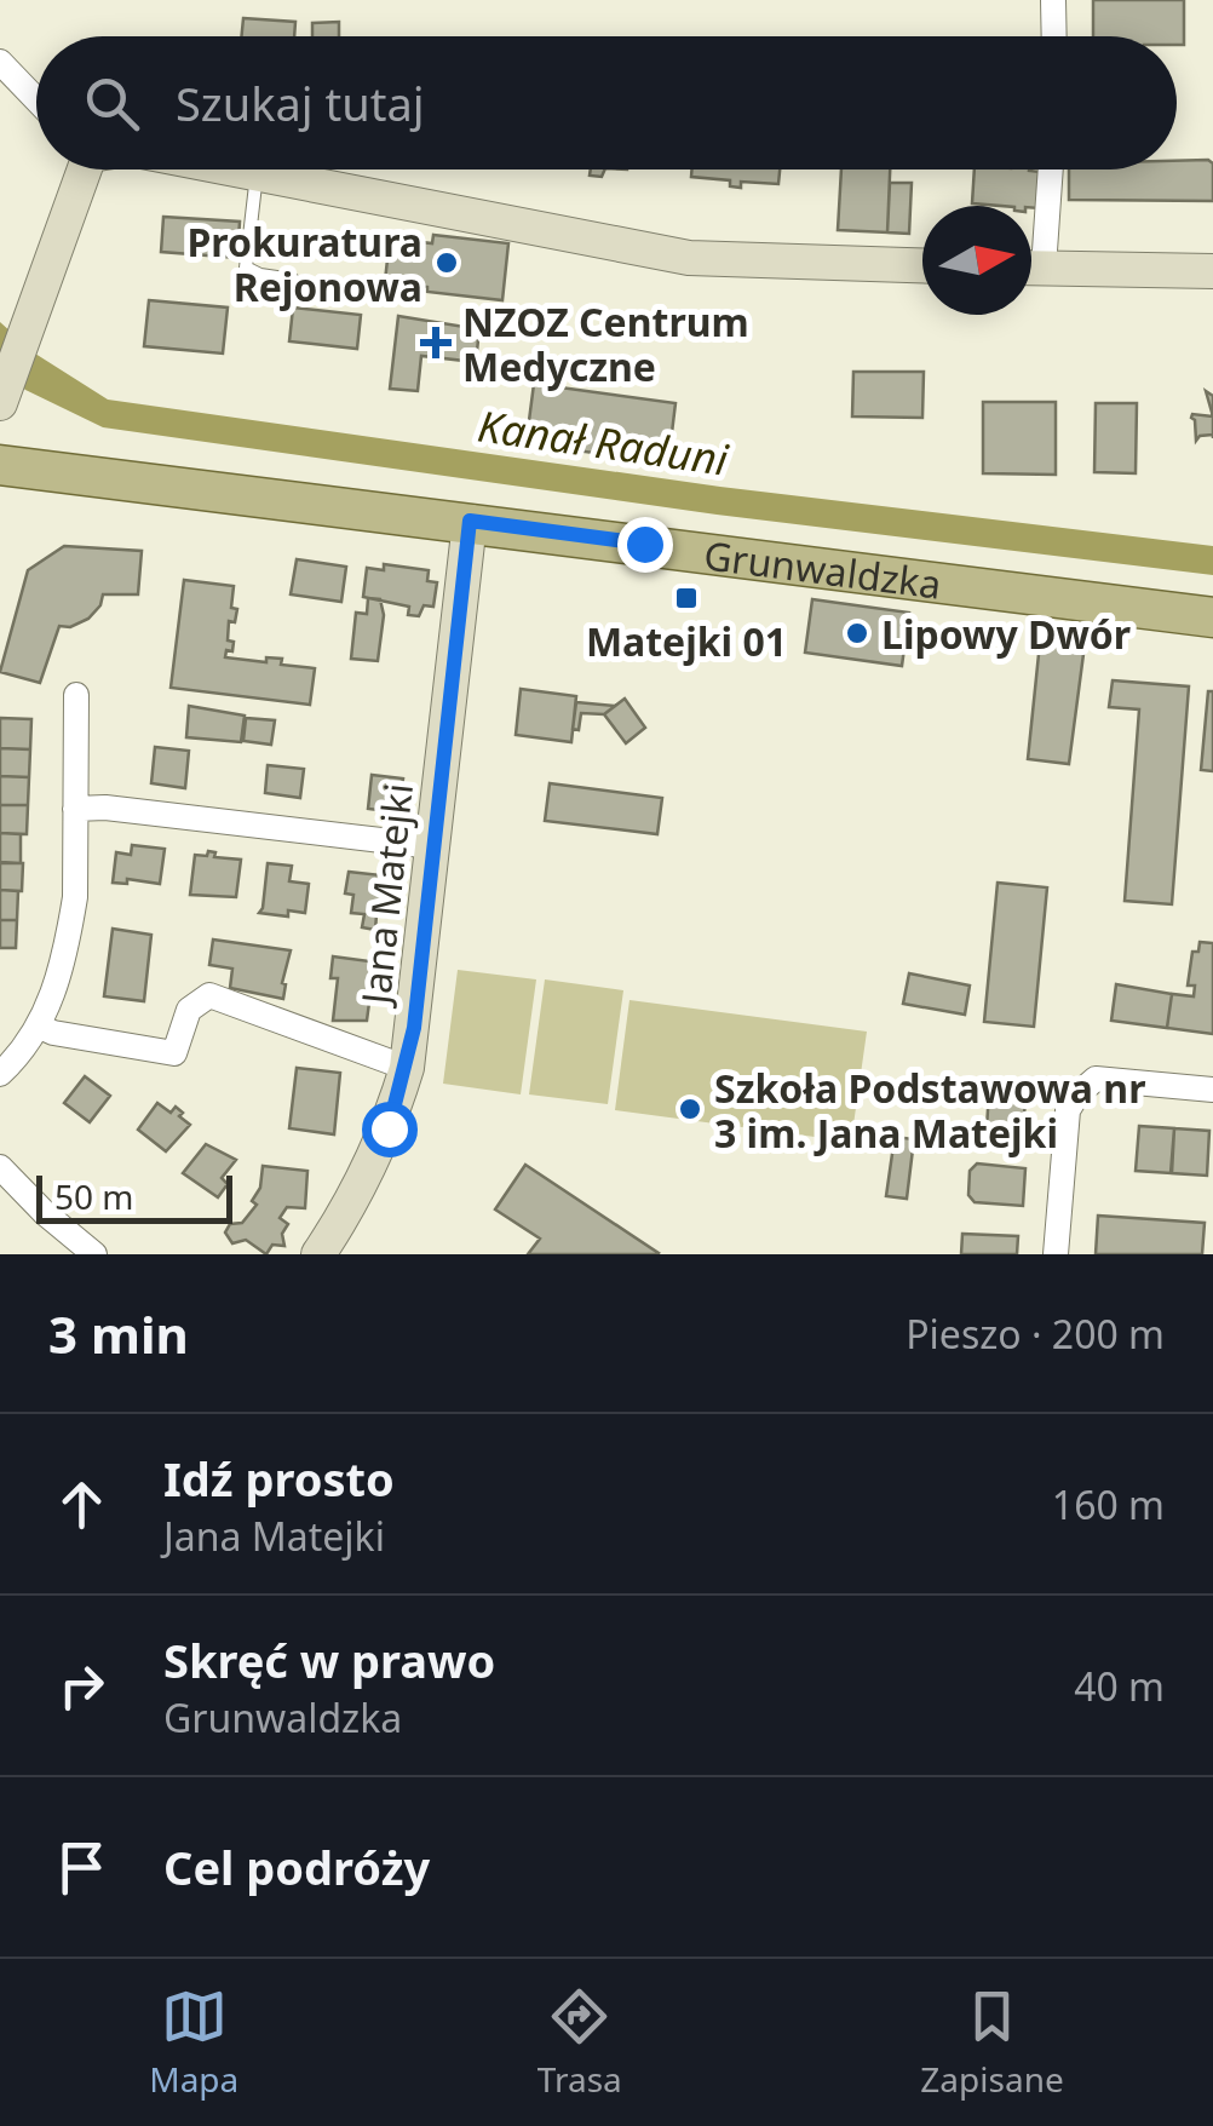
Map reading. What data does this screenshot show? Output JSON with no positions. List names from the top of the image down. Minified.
{"streets":{"main road":["Grunwaldzka"],"street":["Jana Matejki"]},"crossings":[["Grunwaldzka","Jana Matejki"]],"water":["Kanał Raduni"],"places":{"other":["Prokuratura Rejonowa","Lipowy Dwór","Szkoła Podstawowa nr 3 im. Jana Matejki"],"health":["NZOZ Centrum Medyczne"],"transit":["Matejki 01"]},"scale_bar":"50 m","north":"right","page":{"search":"Szukaj tutaj","scale":"50 m","heading":["3 min","Pieszo · 200 m"],"list":[["Idź prosto","Jana Matejki","160 m"],["Skręć w prawo","Grunwaldzka","40 m"],"Cel podróży"],"nav":["Mapa","Trasa","Zapisane"]}}
